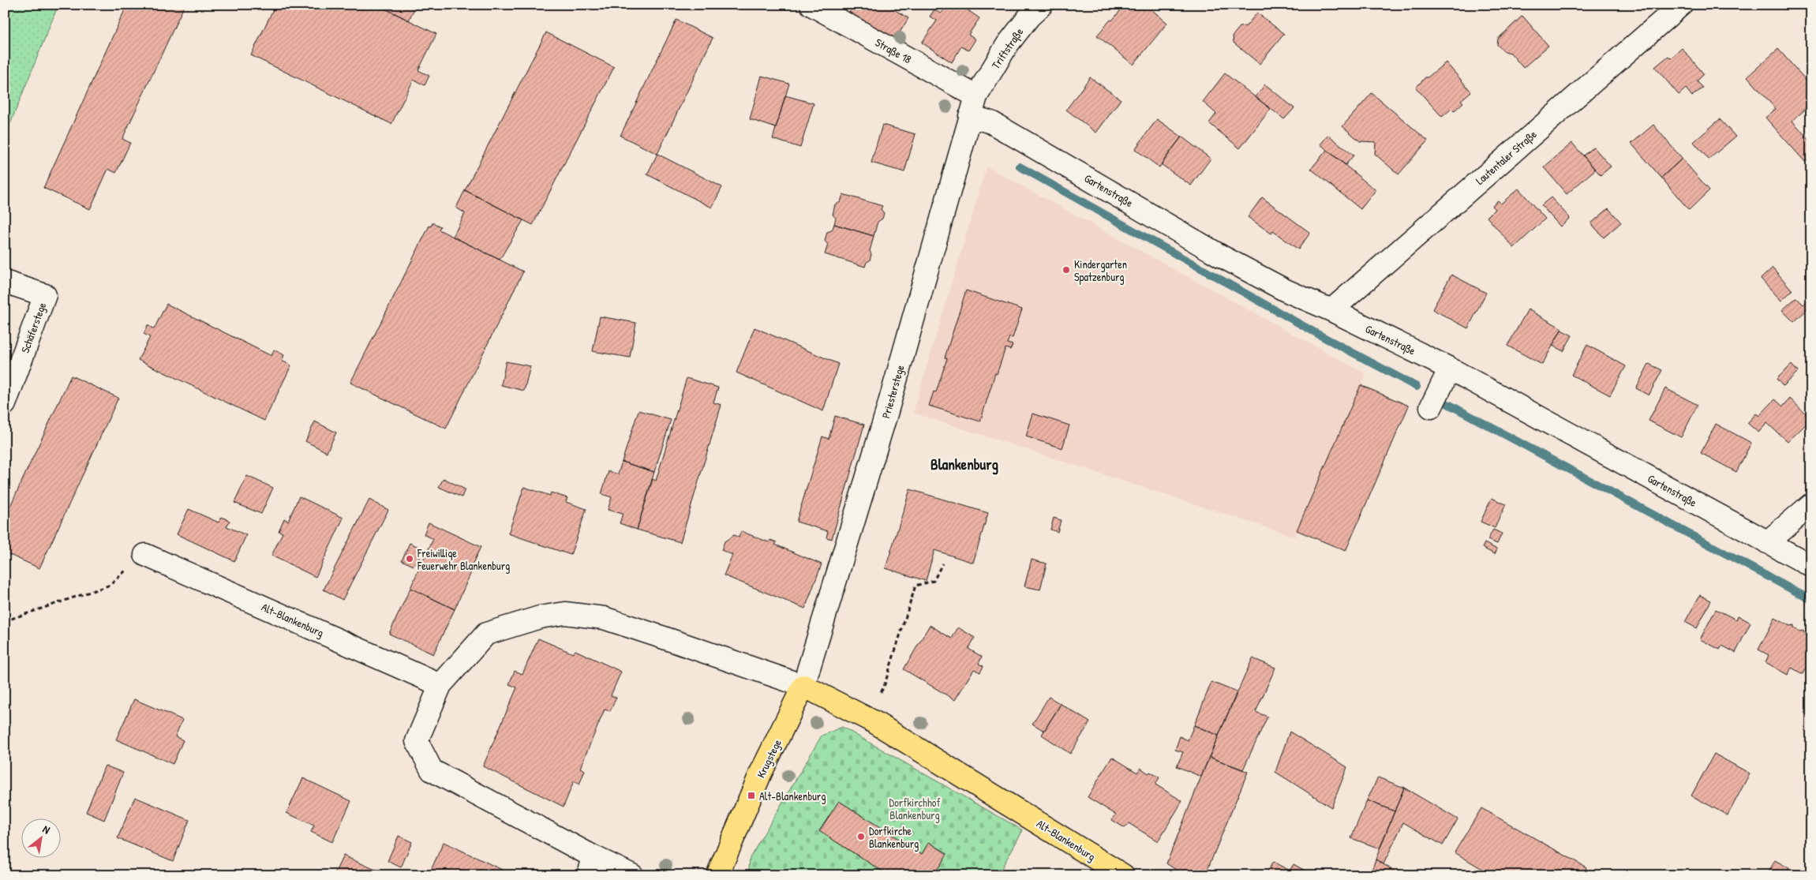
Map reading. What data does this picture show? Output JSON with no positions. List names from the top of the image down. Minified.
{"streets":{"main road":["Alt-Blankenburg","Krugstege"],"street":["Triftstraße","Straße 18","Lautentaler Straße","Gartenstraße","Schäferstege","Priesterstege"]},"crossings":[["Triftstraße","Straße 18"],["Triftstraße","Gartenstraße"],["Triftstraße","Priesterstege"],["Straße 18","Gartenstraße"],["Straße 18","Priesterstege"],["Lautentaler Straße","Gartenstraße"],["Gartenstraße","Priesterstege"],["Priesterstege","Alt-Blankenburg"],["Priesterstege","Krugstege"],["Alt-Blankenburg","Krugstege"]],"districts":["Blankenburg"],"parks":["Dorfkirchhof Blankenburg"],"places":{"other":["Kindergarten Spatzenburg","Freiwillige Feuerwehr Blankenburg","Dorfkirche Blankenburg"],"transit":["Alt-Blankenburg"]},"north":"top right"}
